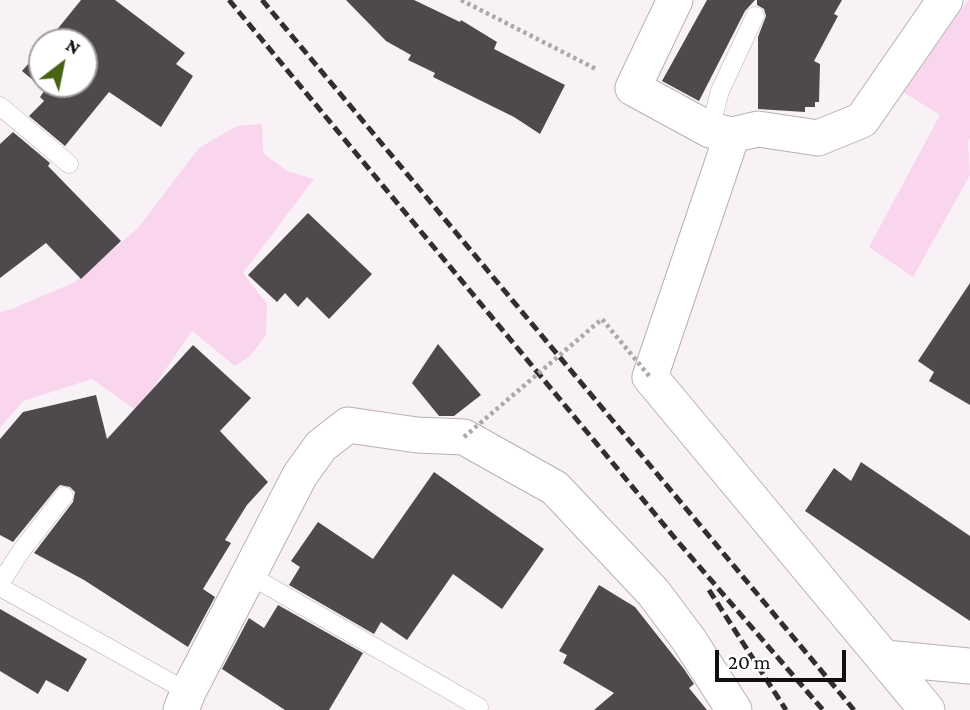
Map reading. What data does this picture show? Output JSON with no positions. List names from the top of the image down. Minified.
{"scale_bar":"20 m","north":"top right"}
